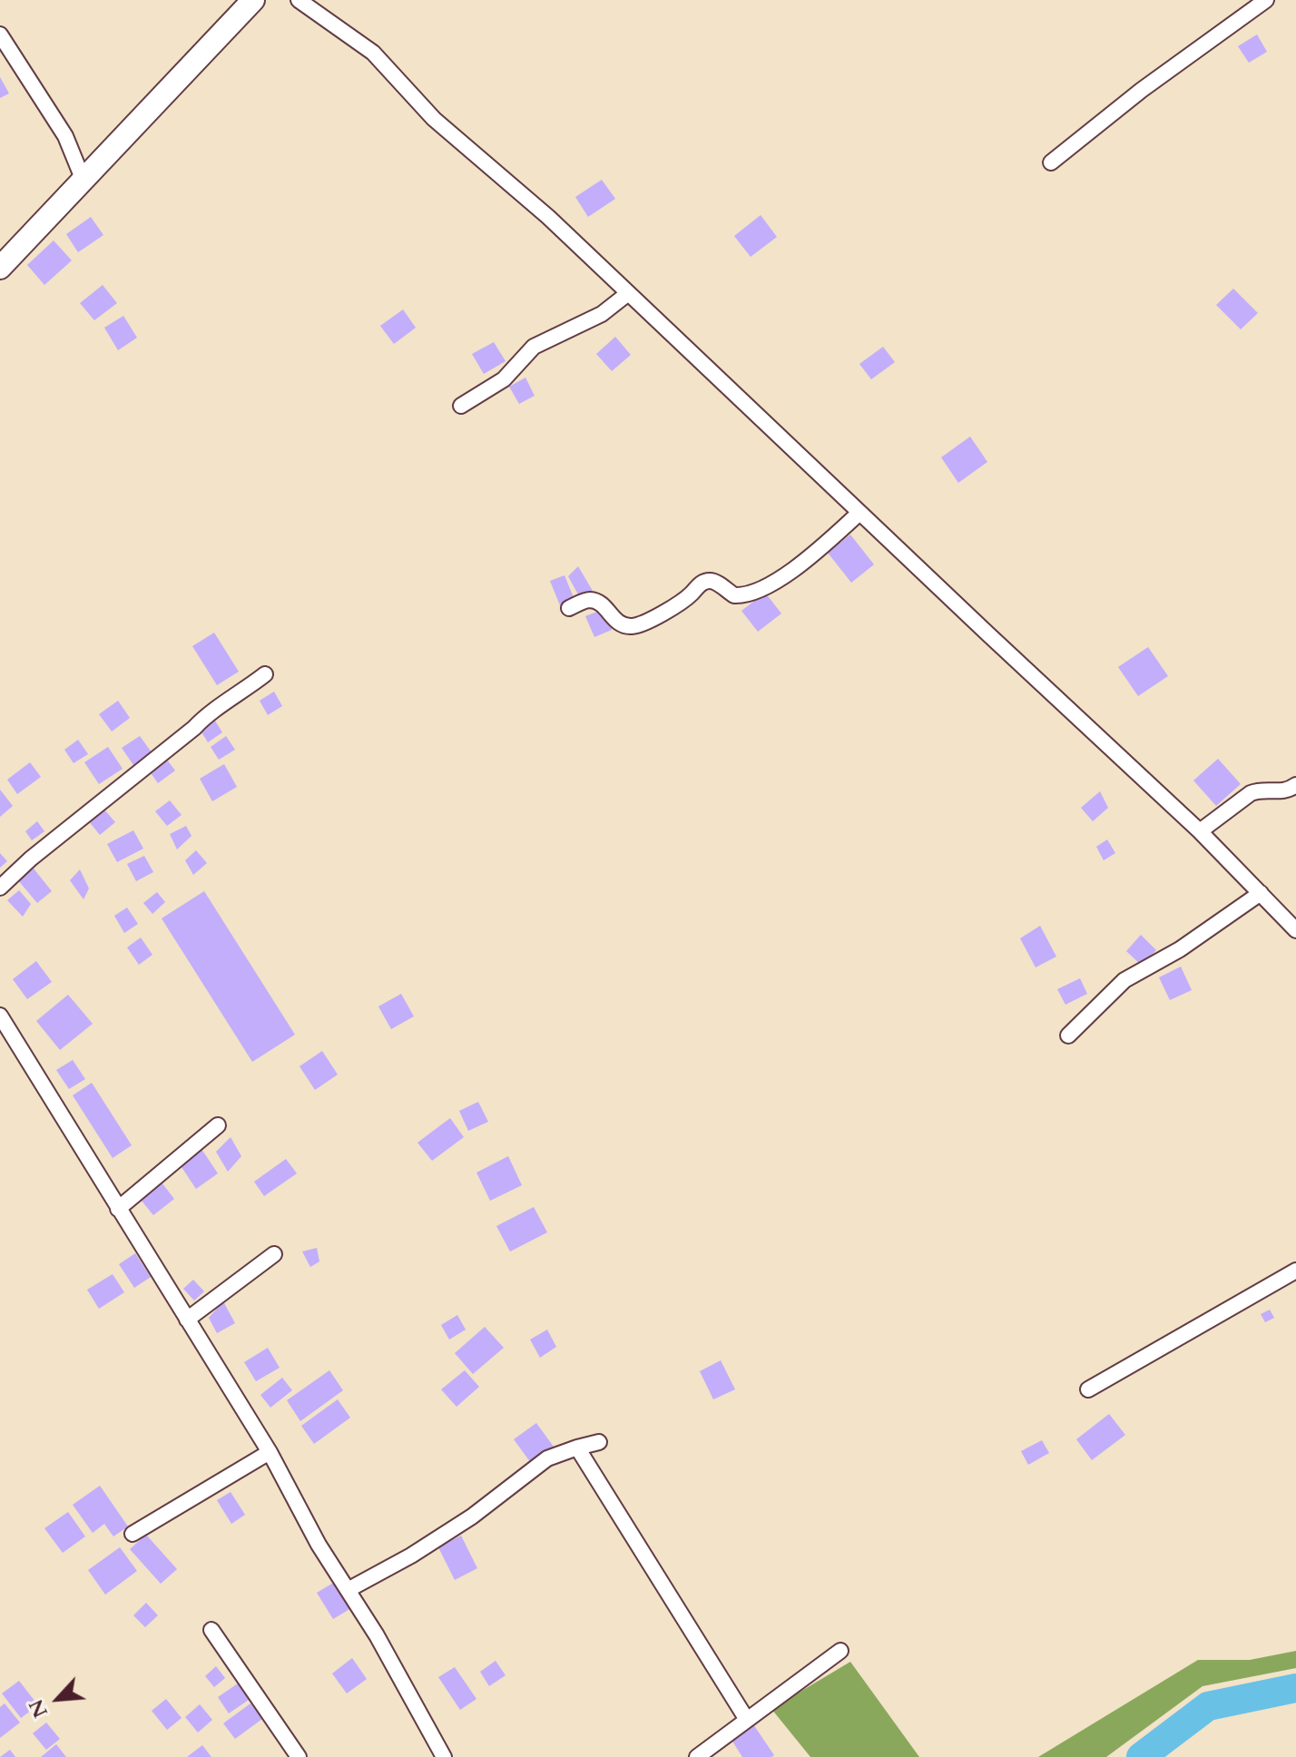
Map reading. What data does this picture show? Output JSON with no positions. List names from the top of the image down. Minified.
{"north":"bottom left"}
